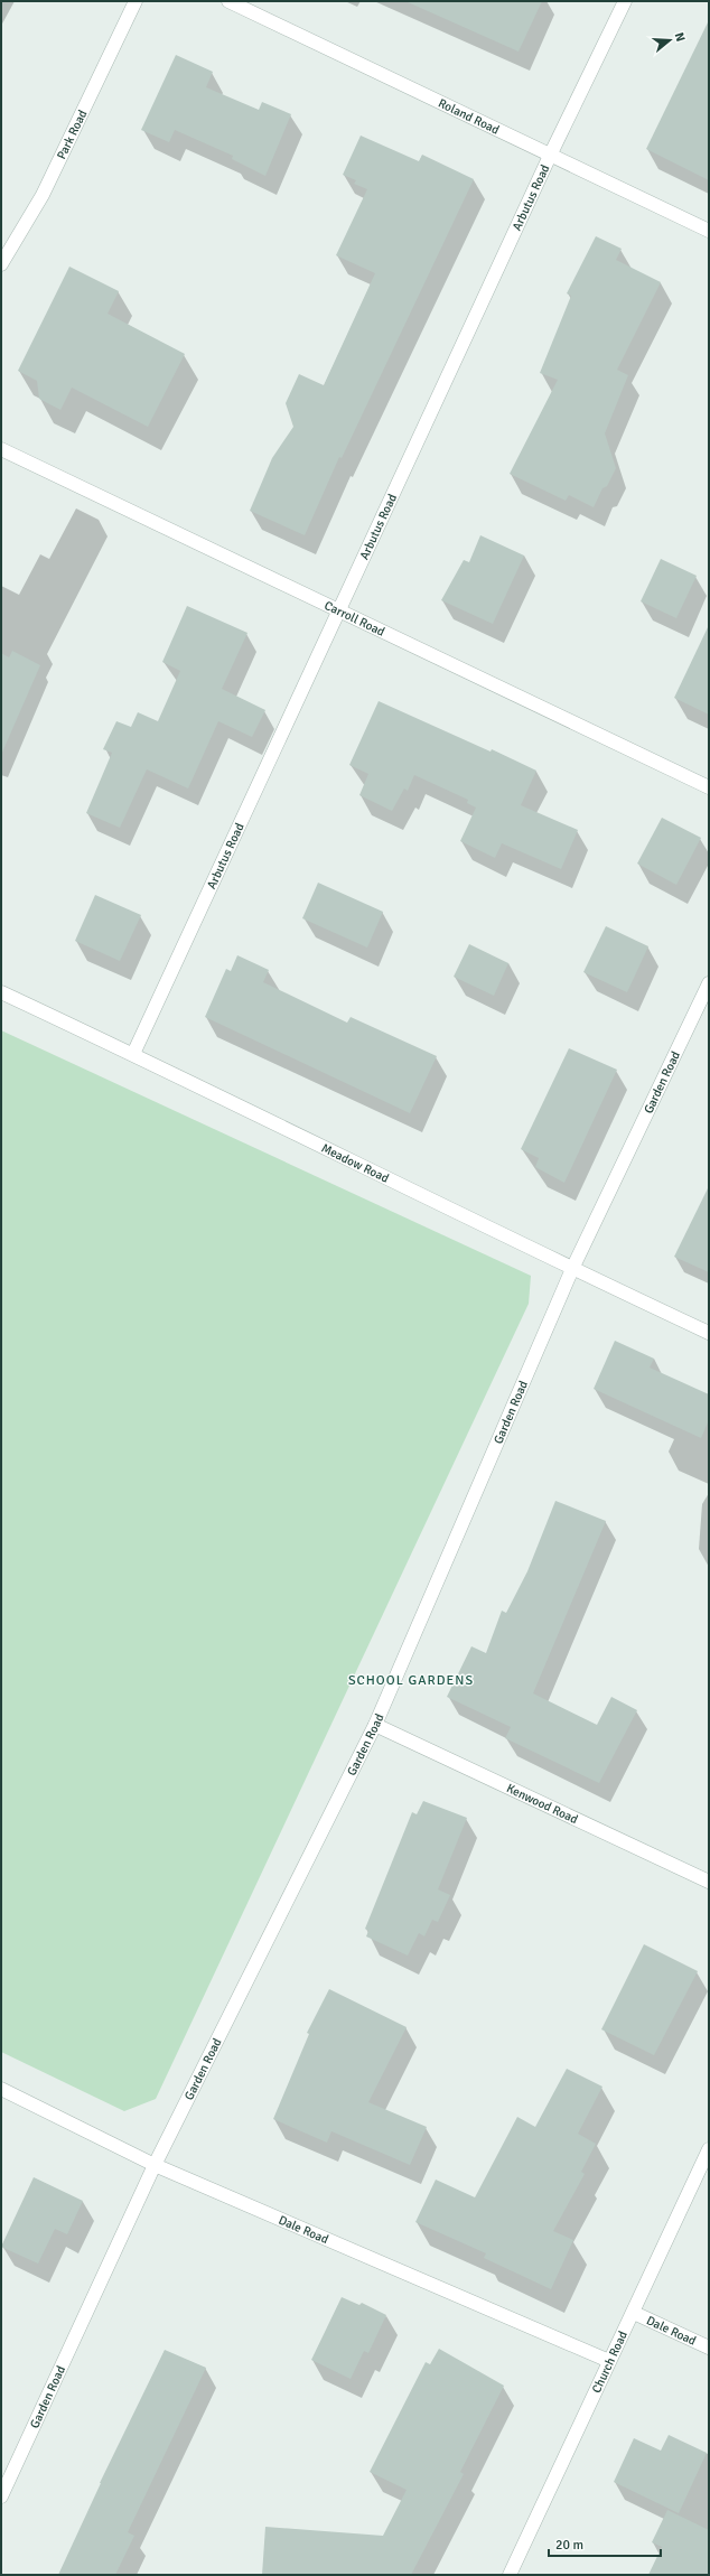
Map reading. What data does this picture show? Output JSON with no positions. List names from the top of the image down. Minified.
{"streets":{"street":["Roland Road","Park Road","Arbutus Road","Carroll Road","Garden Road","Meadow Road","Kenwood Road","Dale Road","Church Road"]},"crossings":[["Roland Road","Arbutus Road"],["Arbutus Road","Carroll Road"],["Arbutus Road","Meadow Road"],["Garden Road","Meadow Road"],["Garden Road","Kenwood Road"],["Garden Road","Dale Road"],["Dale Road","Church Road"]],"districts":["SCHOOL GARDENS"],"scale_bar":"20 m","north":"right"}
